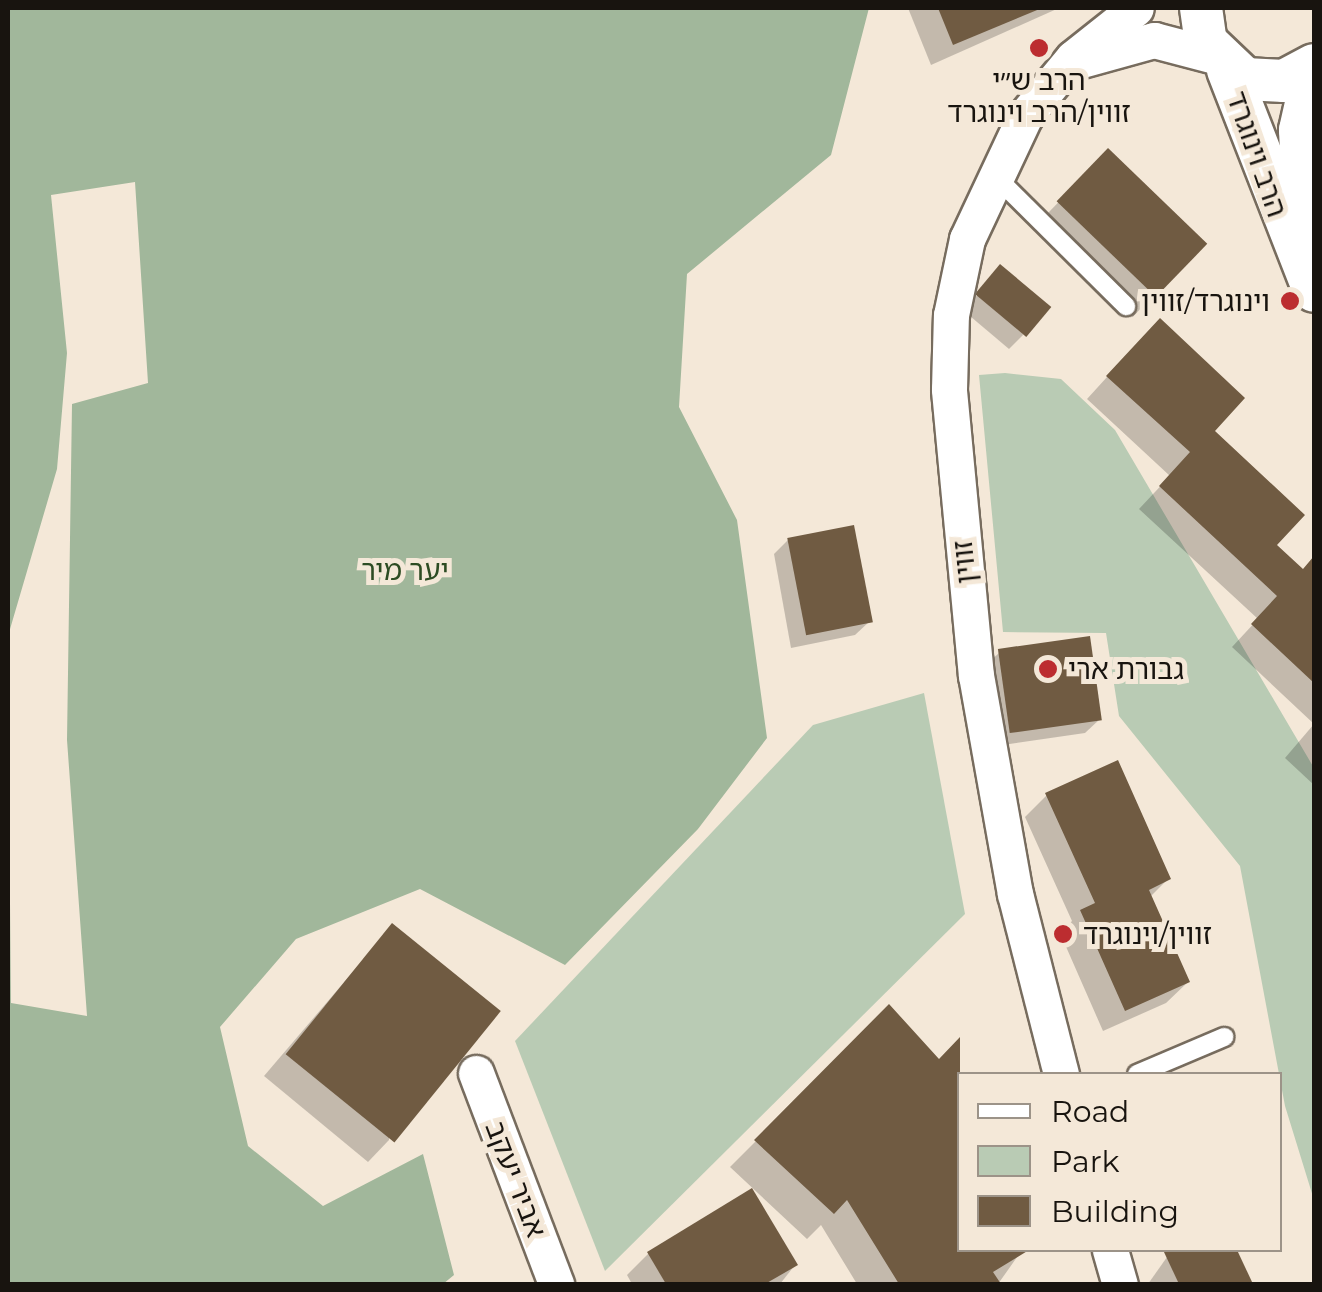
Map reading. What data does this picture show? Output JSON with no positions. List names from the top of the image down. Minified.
{"streets":{"street":["הרב וינוגרד","זווין","אביר יעקב"]},"parks":["יער מיר"],"places":["הרב ש״י זווין/הרב וינוגרד","וינוגרד/זווין","גבורת ארי","זווין/וינוגרד"],"legend":["Road","Park","Building"]}
